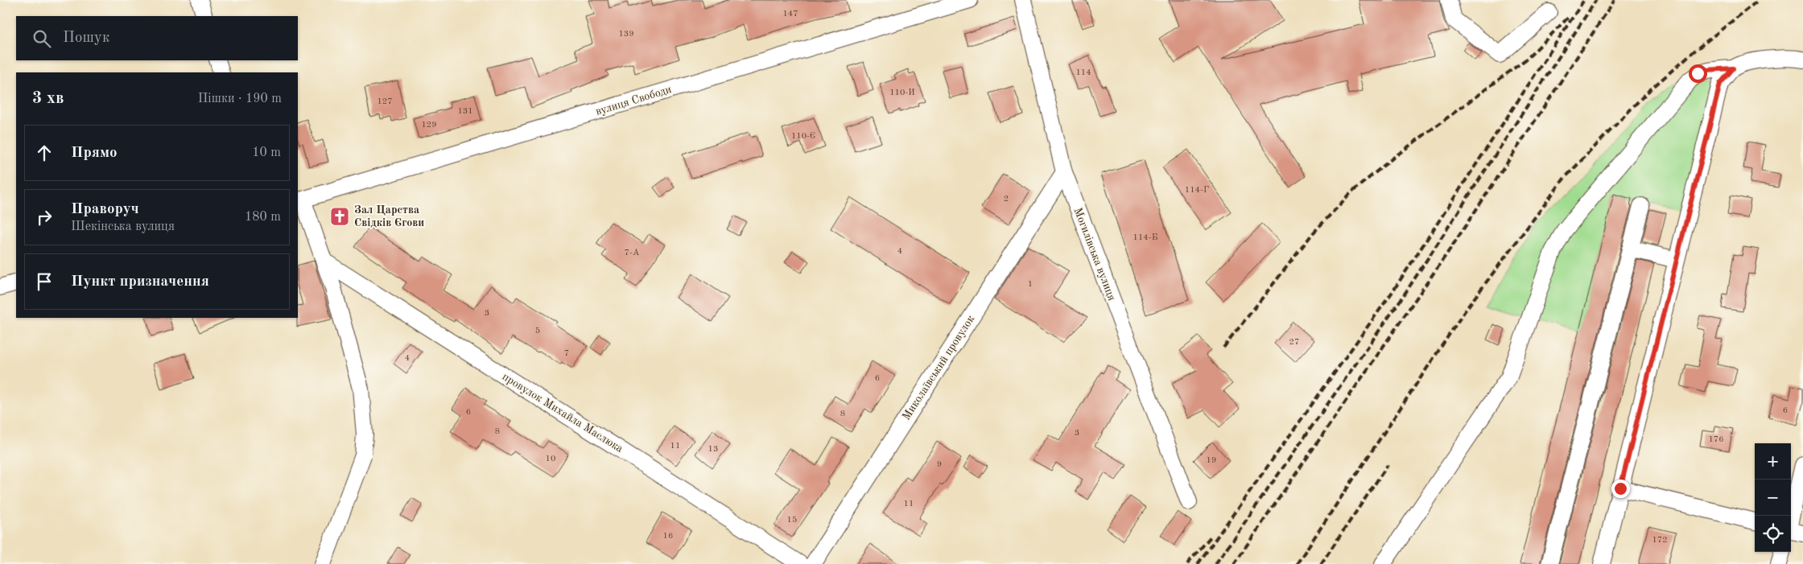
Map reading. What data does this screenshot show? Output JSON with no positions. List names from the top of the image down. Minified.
{"streets":{"street":["вулиця Свободи","Могилівська вулиця","Миколаївський провулок","провулок Михайла Маслюка"]},"crossings":[["Могилівська вулиця","Миколаївський провулок"]],"places":{"church":["Зал Царства Свідків Єгови"]},"house_numbers":["147","139","114","110-И","127","131","129","110-Є","114-Г","2","114-Б","4","7-А","1","3","5","27","7","4","6","6","6","8","8","3","176","11","13","10","19","9","11","15","16","172"],"page":{"search":"Пошук","heading":["3 хв","Пішки · 190 m"],"list":[["Прямо","10 m"],["Праворуч","Шекінська вулиця","180 m"],"Пункт призначення"],"map_buttons":["+","−"]}}
